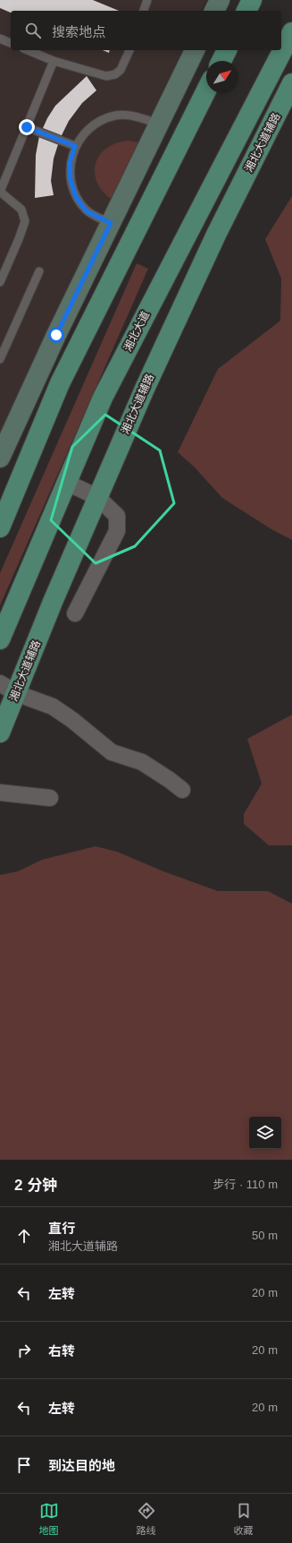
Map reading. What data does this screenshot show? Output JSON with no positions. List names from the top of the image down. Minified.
{"streets":{"main road":["湘北大道辅路","湘北大道"]},"north":"top right","page":{"search":"搜索地点","heading":["2 分钟","步行 · 110 m"],"list":[["直行","湘北大道辅路","50 m"],["左转","20 m"],["右转","20 m"],["左转","20 m"],"到达目的地"],"nav":["地图","路线","收藏"]}}
